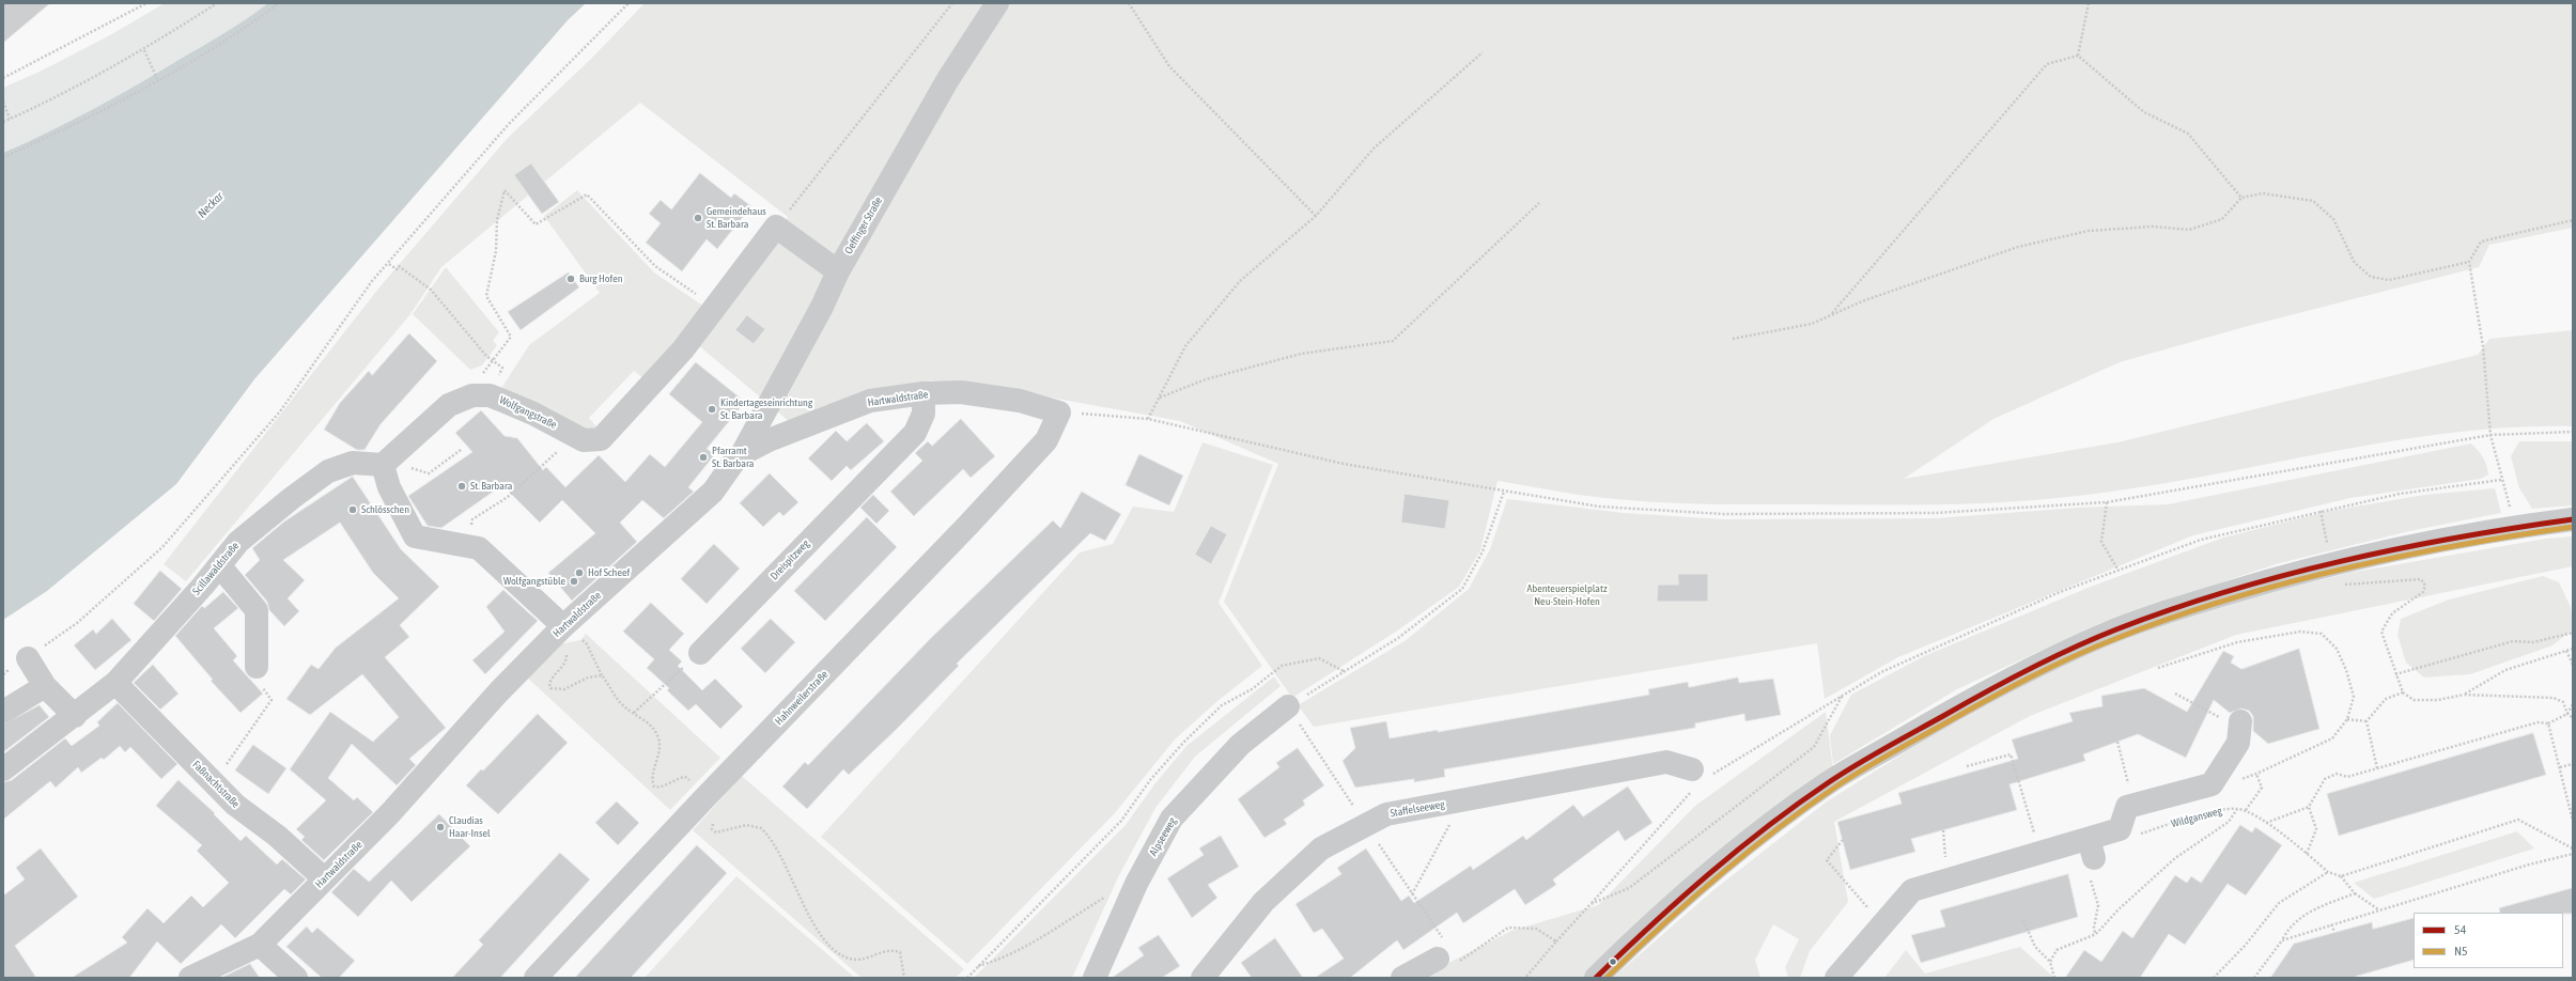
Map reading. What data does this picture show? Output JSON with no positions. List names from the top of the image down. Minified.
{"streets":{"street":["Oeffinger Straße","Hartwaldstraße","Wolfgangstraße","Dreispitzweg","Scillawaldstraße","Hahnweilerstraße","Faßnachtstraße","Staffelseeweg","Alpseeweg"],"path":["Wildgansweg"]},"crossings":[["Oeffinger Straße","Hartwaldstraße"],["Hartwaldstraße","Dreispitzweg"],["Hartwaldstraße","Hahnweilerstraße"],["Hartwaldstraße","Faßnachtstraße"],["Wolfgangstraße","Scillawaldstraße"],["Scillawaldstraße","Faßnachtstraße"]],"water":["Neckar"],"parks":["Abenteuerspielplatz Neu-Stein-Hofen"],"places":["Gemeindehaus St. Barbara","Burg Hofen","Kindertageseinrichtung St. Barbara","Pfarramt St. Barbara","St. Barbara","Schlösschen","Hof Scheef","Wolfgangstüble","Claudias Haar-Insel"],"lines":["transit line 54","transit line N5"],"legend":["54","N5"]}
